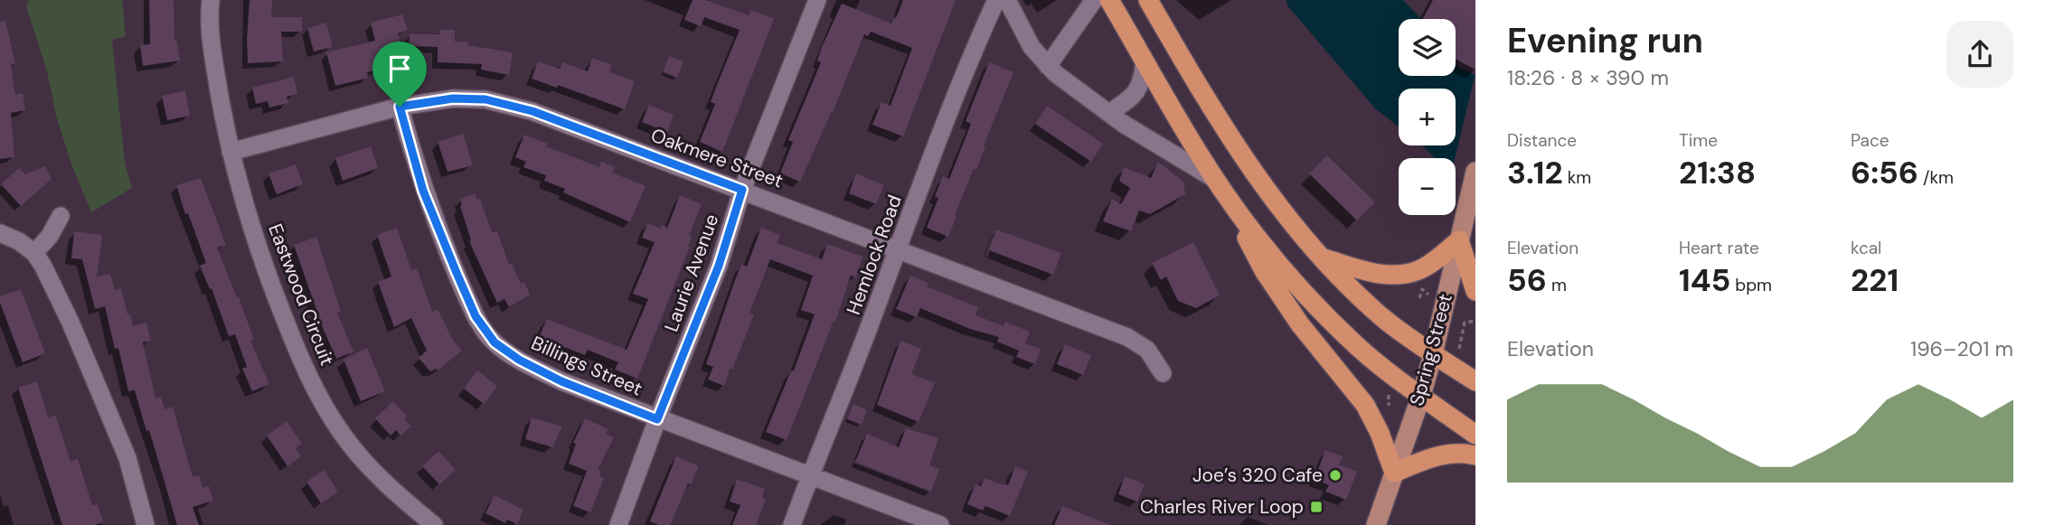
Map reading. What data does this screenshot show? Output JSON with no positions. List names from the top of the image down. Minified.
{"streets":{"main road":["Spring Street"],"street":["Oakmere Street","Hemlock Road","Laurie Avenue","Eastwood Circuit","Billings Street"]},"crossings":[["Oakmere Street","Hemlock Road"],["Oakmere Street","Laurie Avenue"],["Oakmere Street","Eastwood Circuit"],["Oakmere Street","Billings Street"],["Hemlock Road","Billings Street"],["Laurie Avenue","Billings Street"]],"places":{"other":["Joe’s 320 Cafe"],"transit":["Charles River Loop"]},"page":{"heading":["Evening run","18:26 · 8 × 390 m"],"map_buttons":["+","−"],"stats":[["Distance","3.12 km"],["Time","21:38"],["Pace","6:56 /km"],["Elevation","56 m"],["Heart rate","145 bpm"],["kcal","221"]],"chart":["Elevation","196–201 m"]}}
